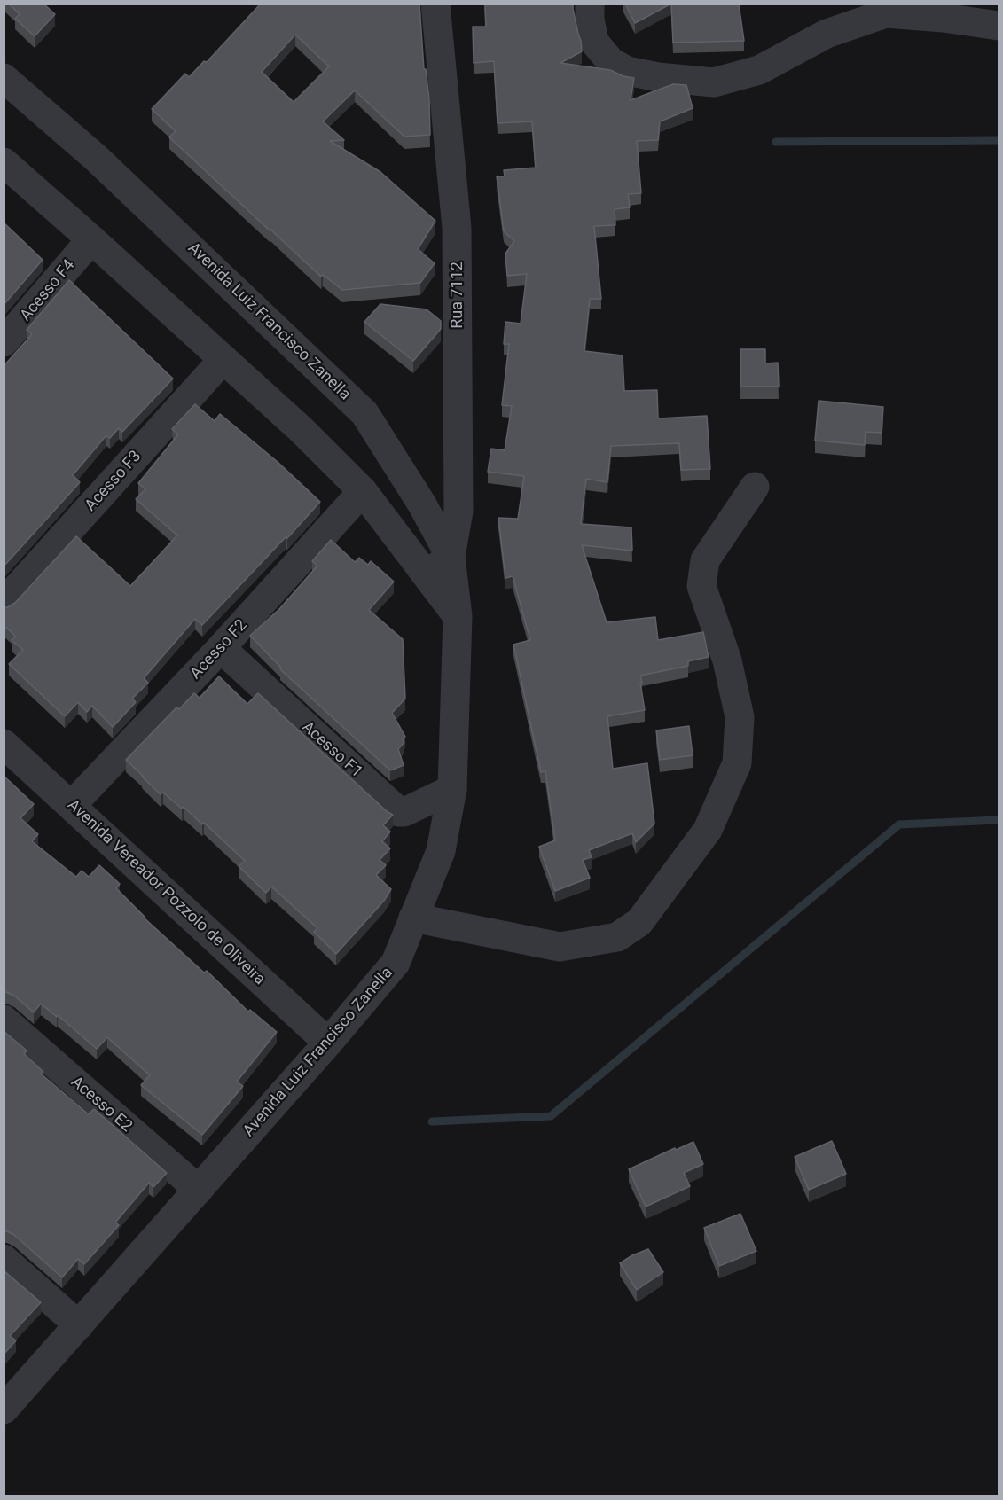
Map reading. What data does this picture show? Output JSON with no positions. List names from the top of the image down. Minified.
{"streets":{"street":["Acesso F4","Rua 7112","Avenida Luiz Francisco Zanella","Acesso F3","Acesso F2","Acesso F1","Avenida Vereador Pozzolo de Oliveira","Acesso E2"]},"crossings":[["Rua 7112","Avenida Luiz Francisco Zanella"],["Avenida Luiz Francisco Zanella","Acesso F1"],["Avenida Luiz Francisco Zanella","Avenida Vereador Pozzolo de Oliveira"],["Avenida Luiz Francisco Zanella","Acesso E2"],["Acesso F2","Acesso F1"],["Acesso F2","Avenida Vereador Pozzolo de Oliveira"]]}
